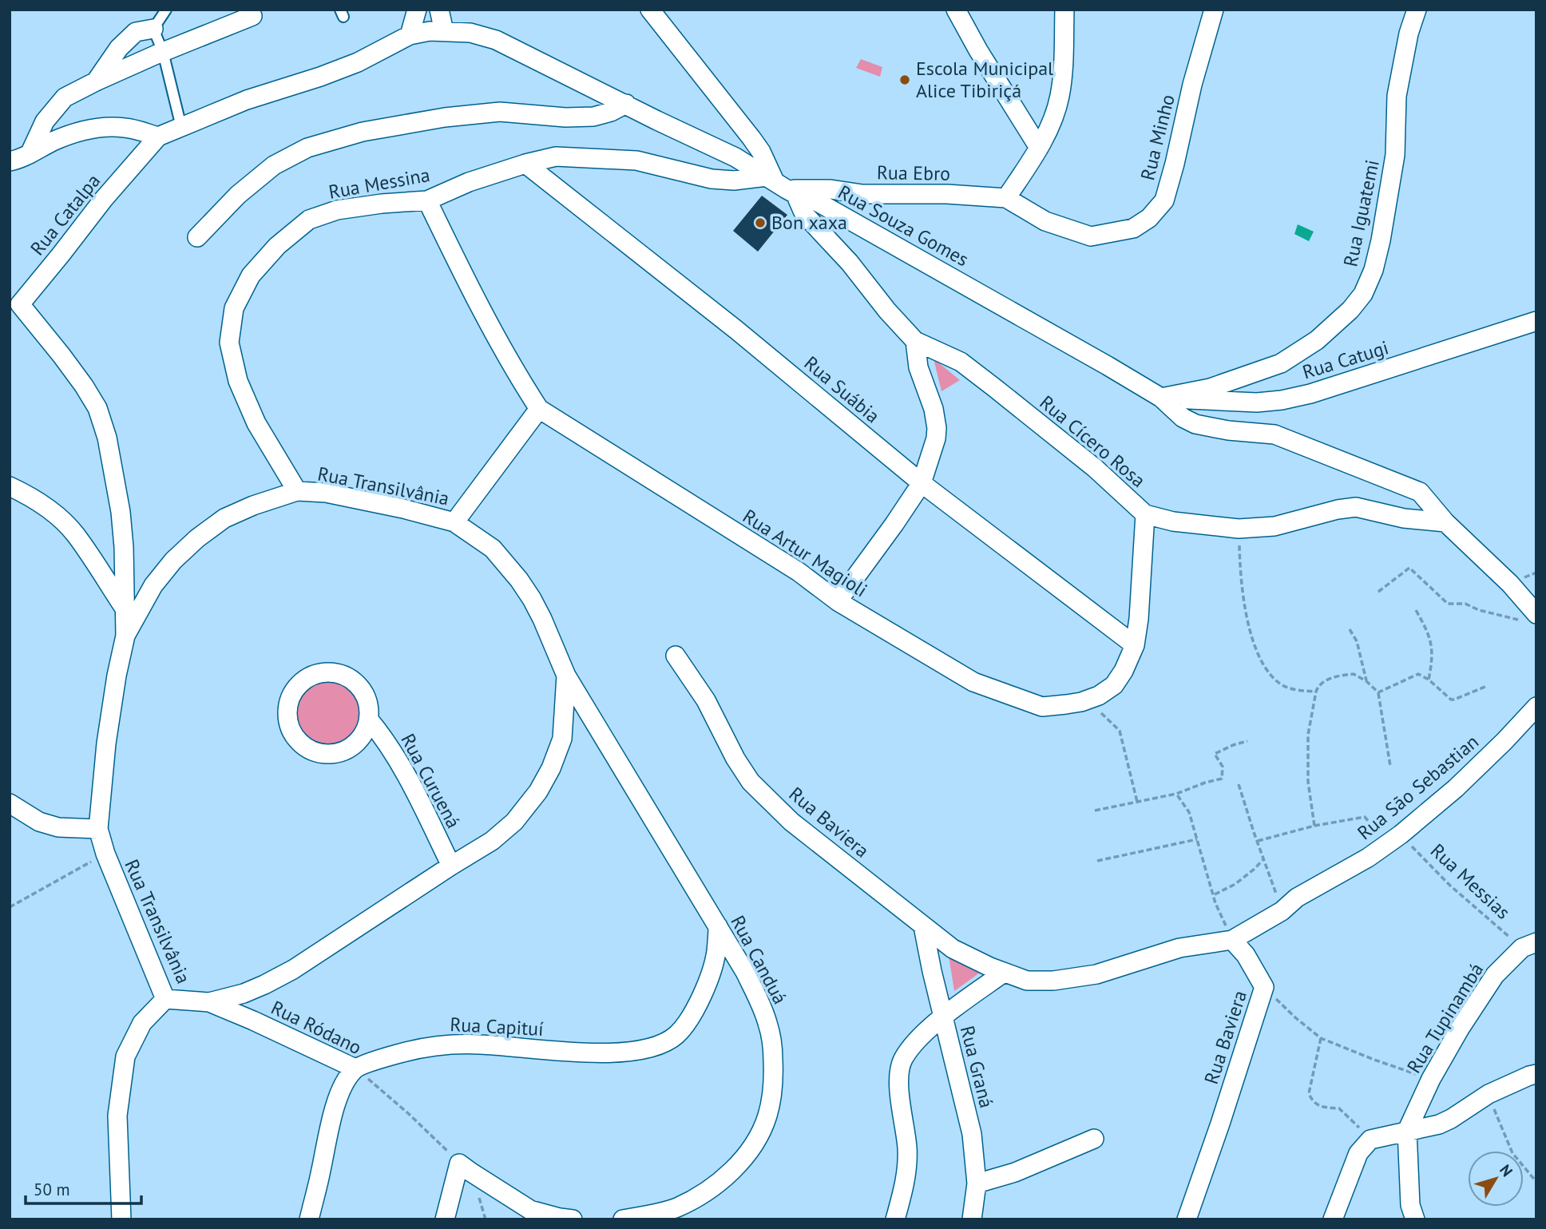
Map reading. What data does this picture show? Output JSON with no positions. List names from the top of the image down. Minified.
{"streets":{"street":["Rua Minho","Rua Ebro","Rua Messina","Rua Iguatemi","Rua Catalpa","Rua Souza Gomes","Rua Catugi","Rua Suábia","Rua Cícero Rosa","Rua Transilvânia","Rua Artur Magioli","Rua Curuená","Rua São Sebastian","Rua Baviera","Rua Canduá","Rua Tupinambá","Rua Capituí","Rua Ródano","Rua Graná"],"path":["Rua Messias"]},"crossings":[["Rua Minho","Rua Ebro"],["Rua Ebro","Rua Messina"],["Rua Ebro","Rua Souza Gomes"],["Rua Ebro","Rua Cícero Rosa"],["Rua Messina","Rua Souza Gomes"],["Rua Messina","Rua Suábia"],["Rua Messina","Rua Cícero Rosa"],["Rua Messina","Rua Transilvânia"],["Rua Messina","Rua Artur Magioli"],["Rua Iguatemi","Rua Souza Gomes"],["Rua Iguatemi","Rua Catugi"],["Rua Catalpa","Rua Souza Gomes"],["Rua Catalpa","Rua Transilvânia"],["Rua Souza Gomes","Rua Catugi"],["Rua Souza Gomes","Rua Cícero Rosa"],["Rua Suábia","Rua Artur Magioli"],["Rua Cícero Rosa","Rua Artur Magioli"],["Rua Transilvânia","Rua Curuená"],["Rua Transilvânia","Rua Canduá"],["Rua Transilvânia","Rua Ródano"],["Rua São Sebastian","Rua Baviera"],["Rua São Sebastian","Rua Messias"],["Rua Baviera","Rua Graná"],["Rua Messias","Rua Tupinambá"],["Rua Canduá","Rua Capituí"],["Rua Capituí","Rua Ródano"]],"places":["Escola Municipal Alice Tibiriçá","Bon xaxa"],"scale_bar":"50 m","north":"top right"}
